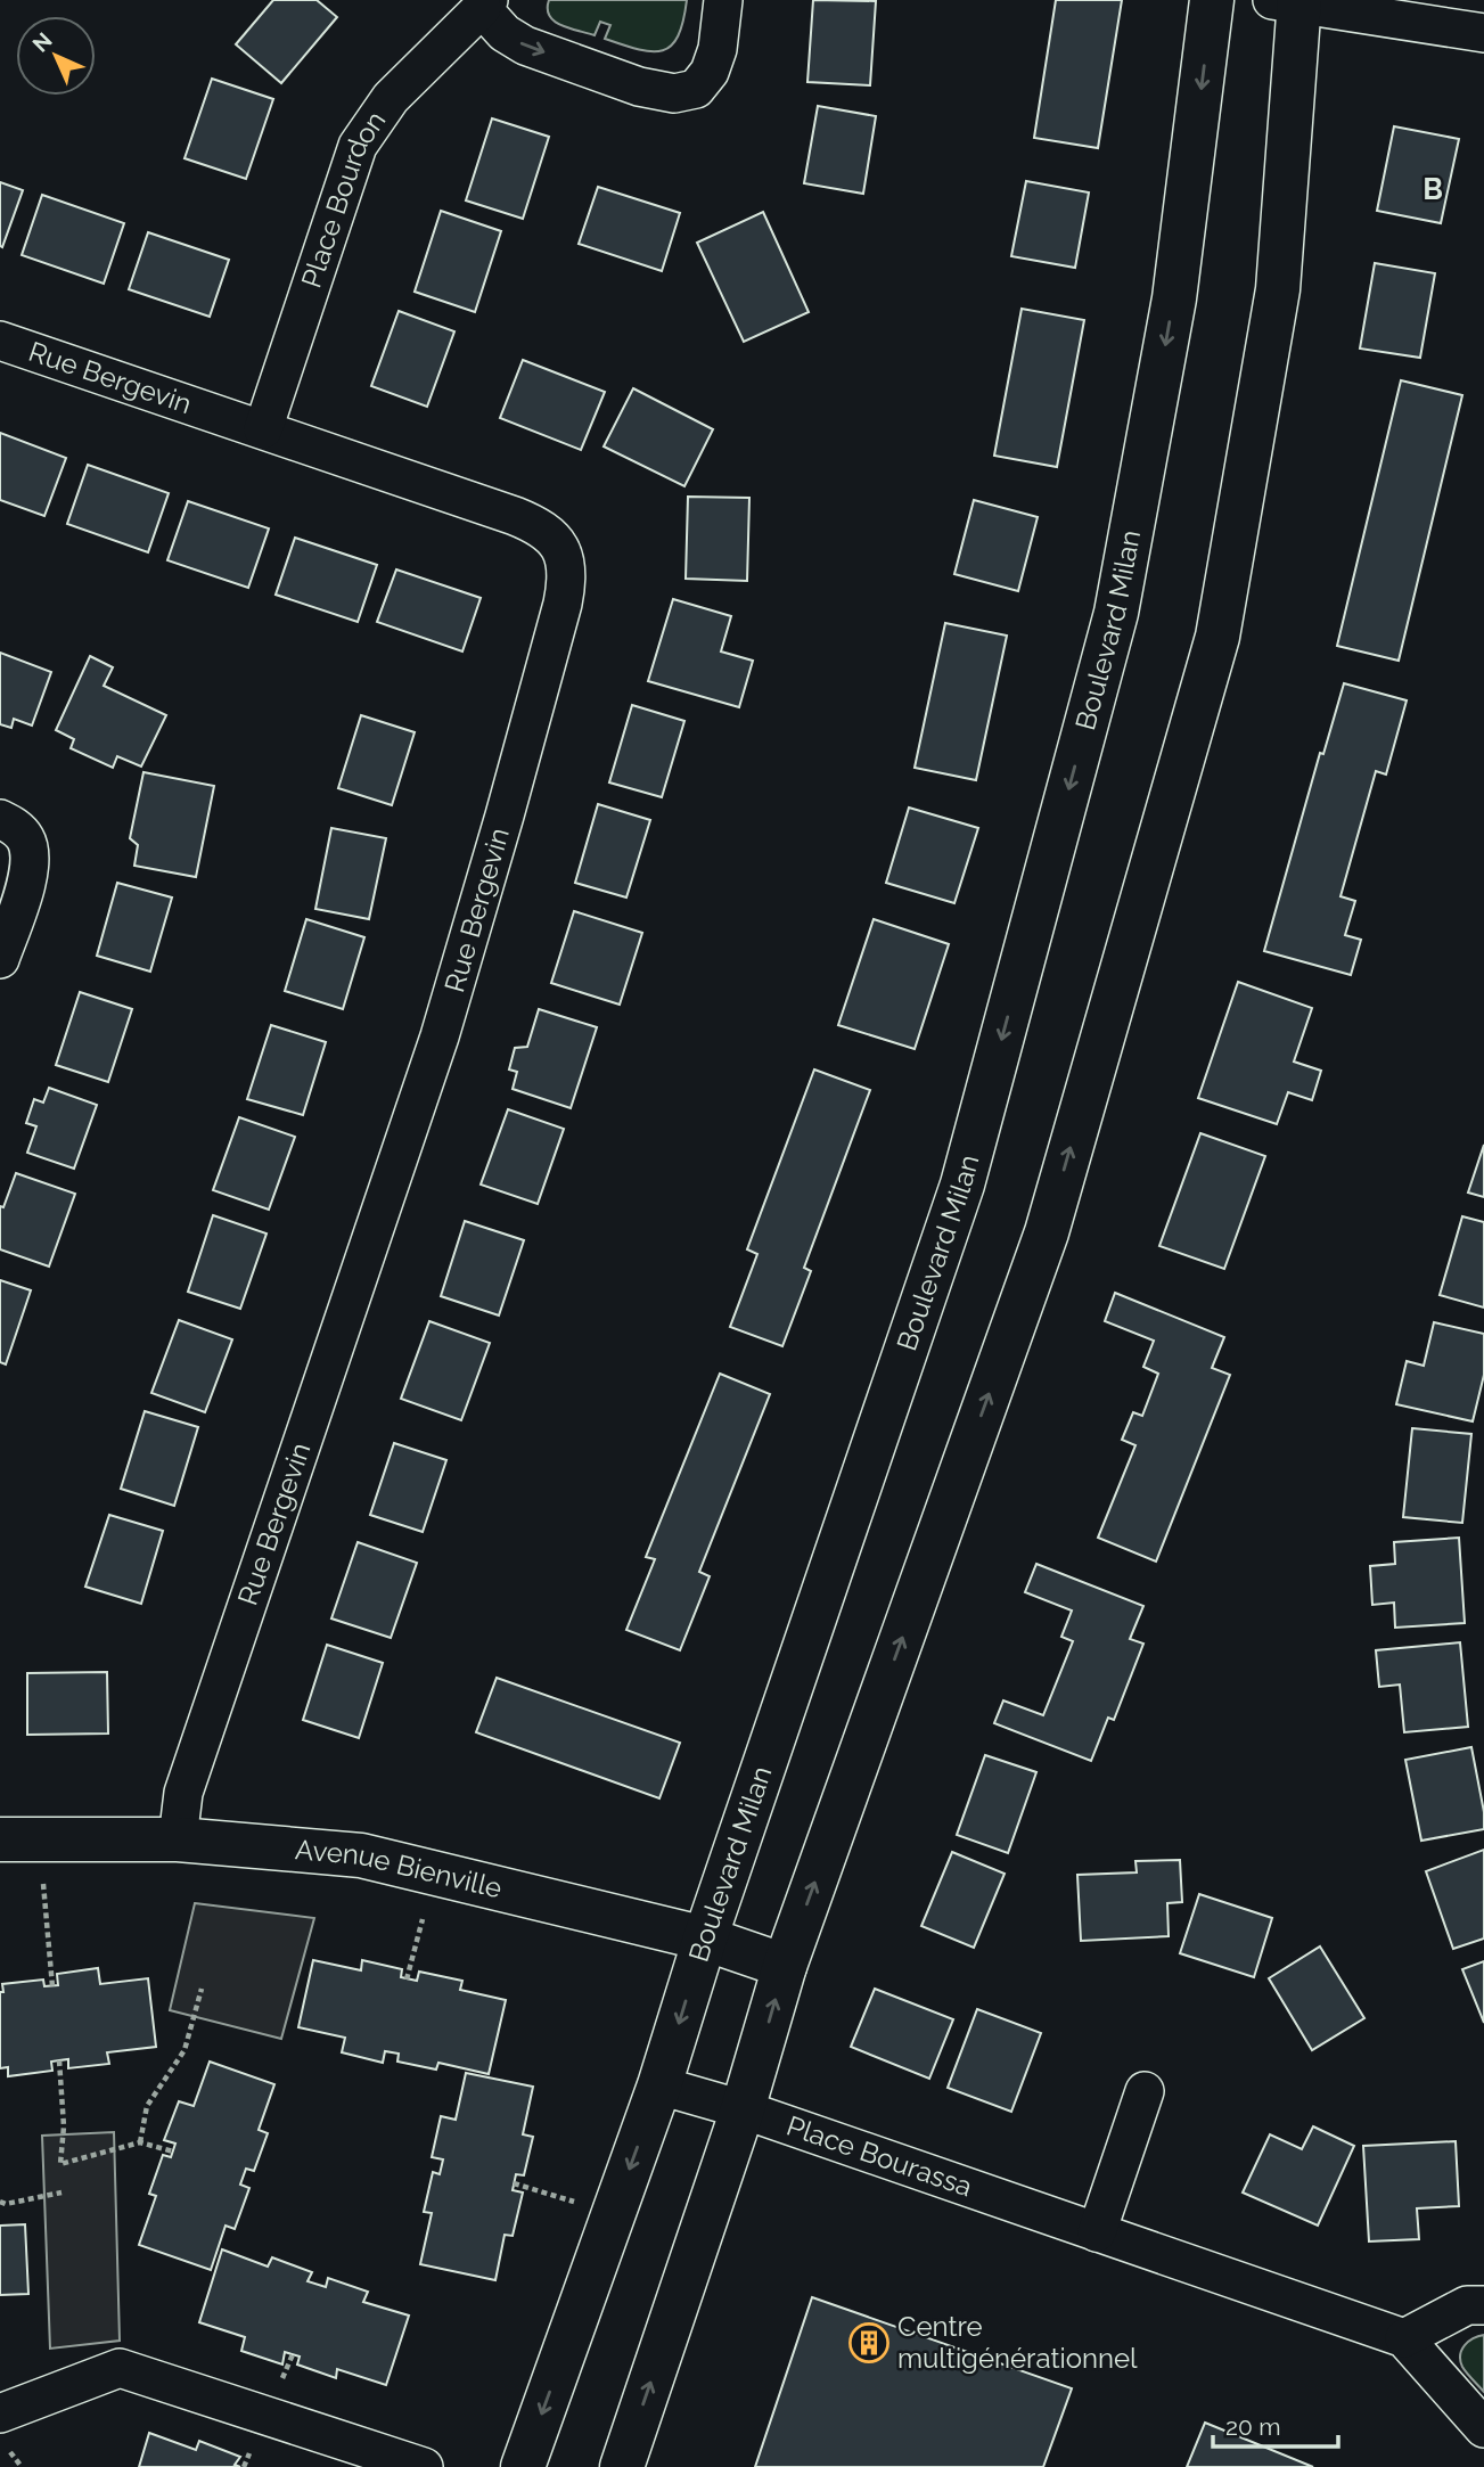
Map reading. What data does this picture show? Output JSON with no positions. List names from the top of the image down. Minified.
{"streets":{"main road":["Boulevard Milan","Avenue Bienville"],"street":["Place Bourdon","Rue Bergevin","Place Bourassa"]},"crossings":[["Place Bourdon","Rue Bergevin"],["Rue Bergevin","Avenue Bienville"],["Boulevard Milan","Avenue Bienville"],["Boulevard Milan","Place Bourassa"]],"districts":["B"],"places":{"building":["Centre multigénérationnel"]},"scale_bar":"20 m","north":"top left"}
